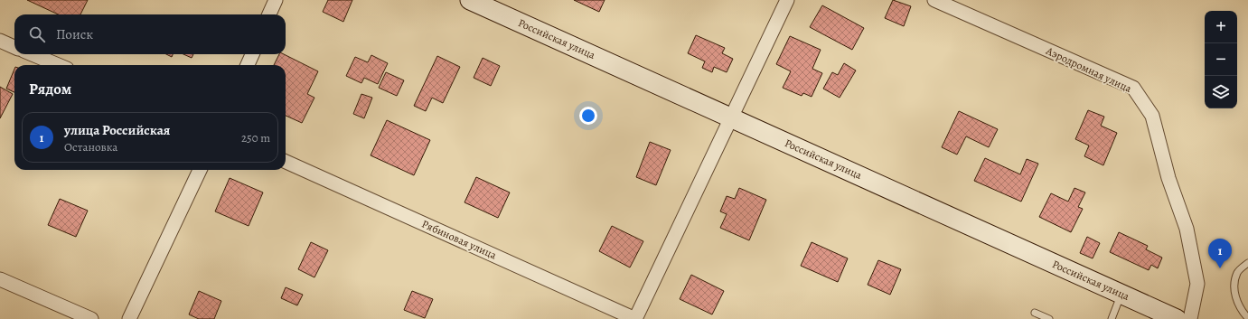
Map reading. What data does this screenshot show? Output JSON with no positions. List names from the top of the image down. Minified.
{"streets":{"street":["Российская улица","Аэродромная улица","Рябиновая улица"]},"page":{"map_buttons":["+","−"],"search":"Поиск","heading":"Рядом","list":[{"mark":"1","name":"улица Российская","note":"Остановка","value":"250 m"}],"pins":"1"}}
